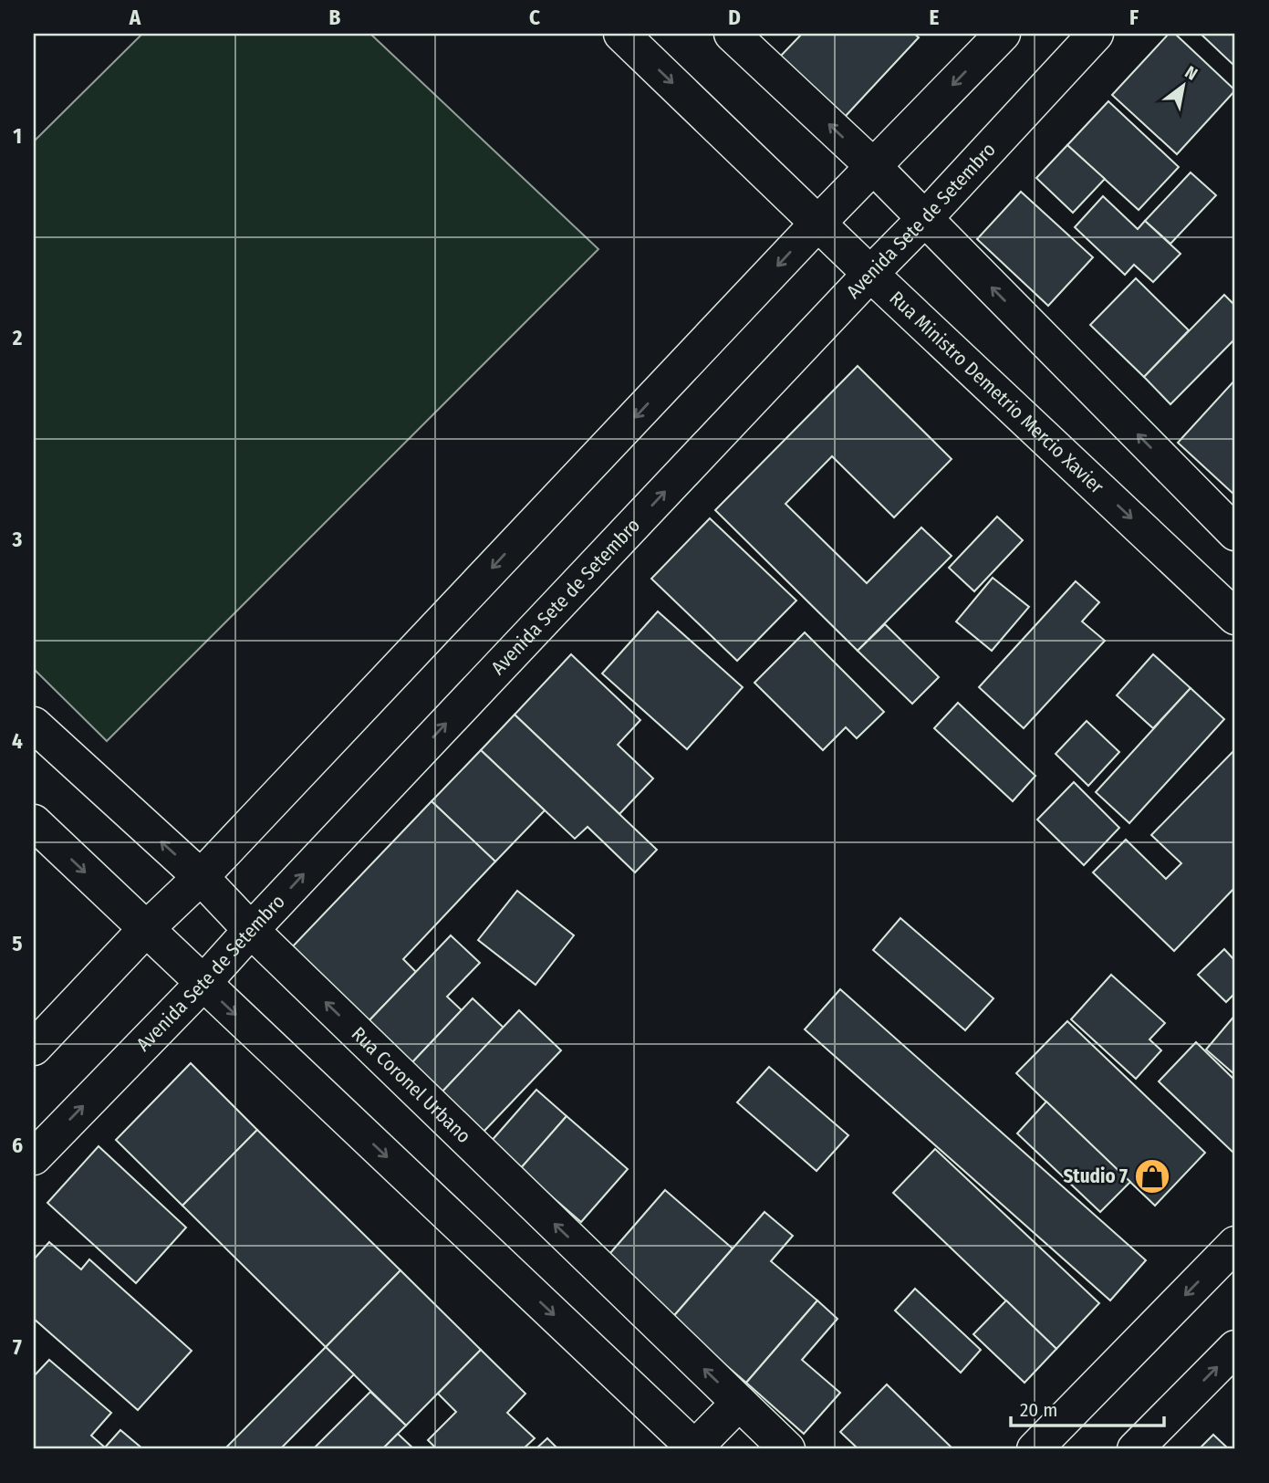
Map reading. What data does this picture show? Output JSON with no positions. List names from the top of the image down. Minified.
{"streets":{"street":["Avenida Sete de Setembro","Rua Ministro Demetrio Mercio Xavier","Rua Coronel Urbano"]},"crossings":[["Avenida Sete de Setembro","Rua Ministro Demetrio Mercio Xavier"],["Avenida Sete de Setembro","Rua Coronel Urbano"]],"places":{"shop":["Studio 7"]},"scale_bar":"20 m","north":"top right","grid":{"columns":["A","B","C","D","E","F"],"rows":["1","2","3","4","5","6","7"]}}
